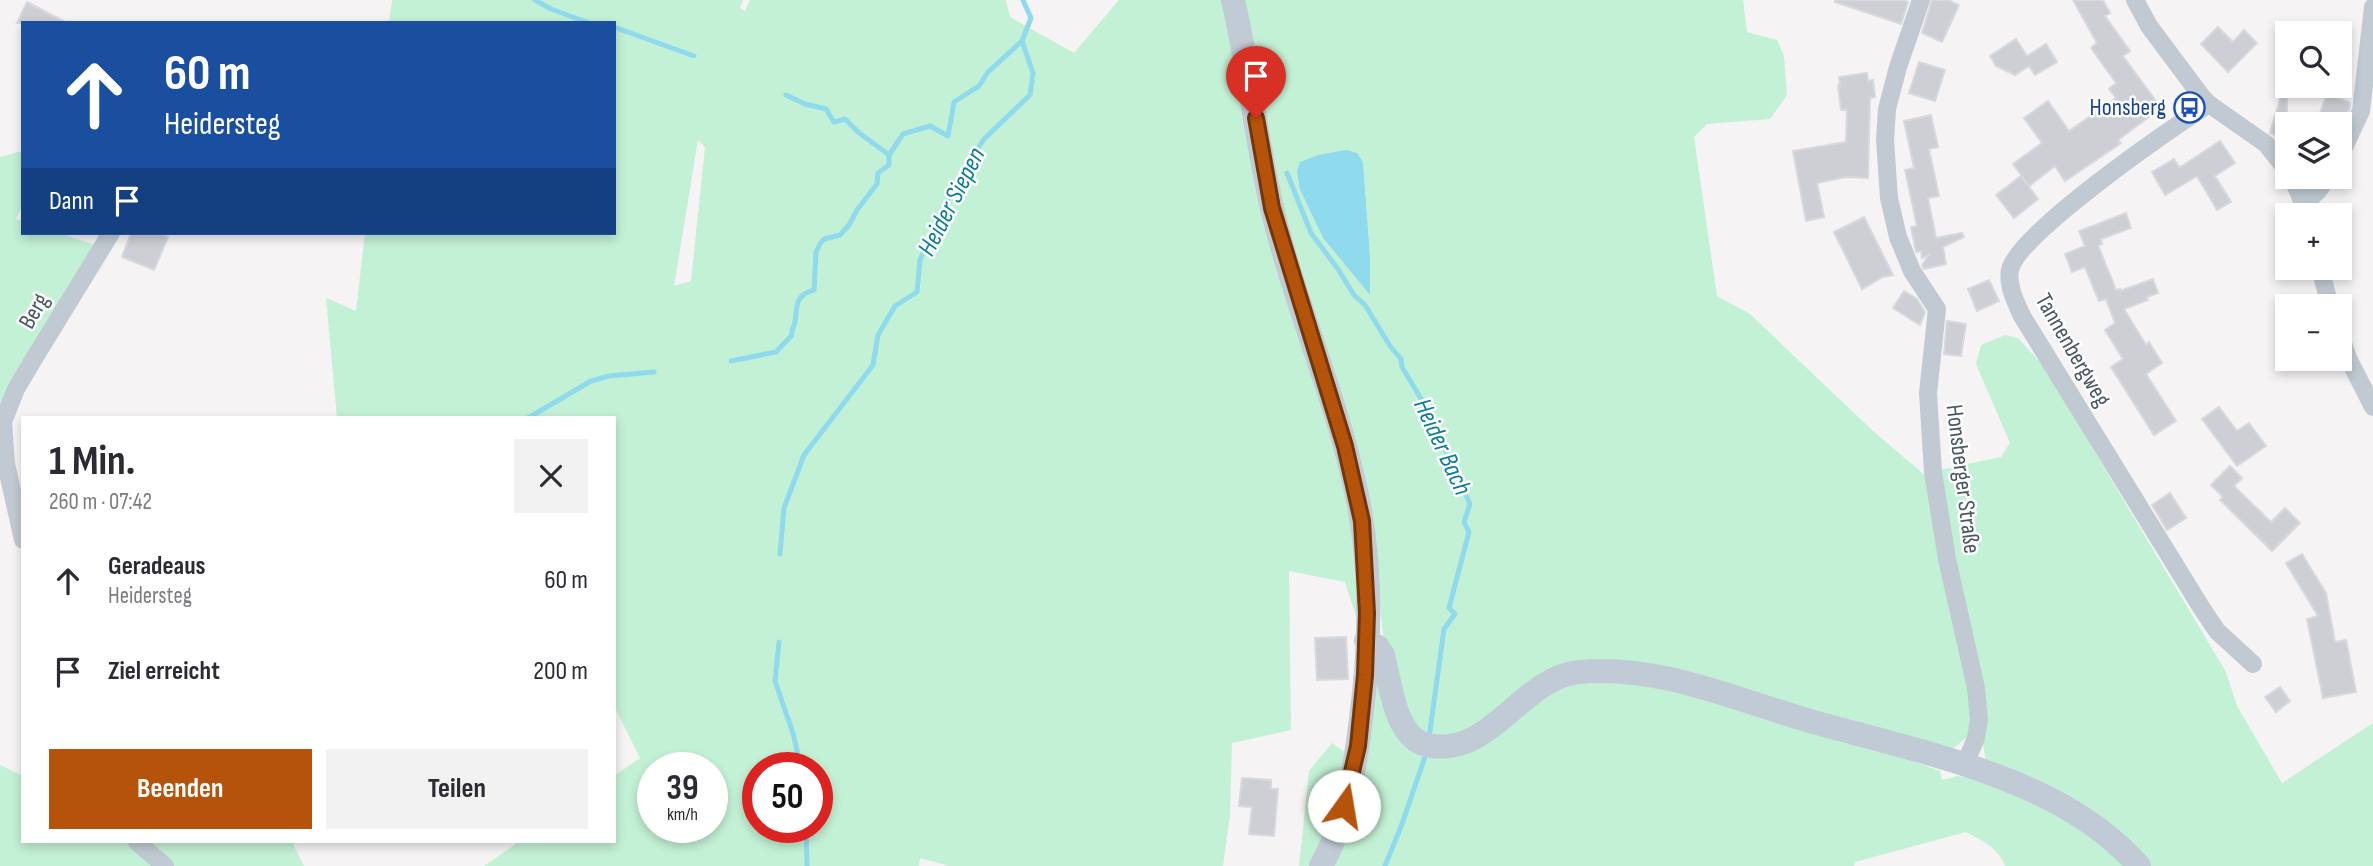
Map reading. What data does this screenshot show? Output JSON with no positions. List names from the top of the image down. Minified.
{"streets":{"street":["Berg","Tannenbergweg","Honsberger Straße"]},"water":["Heider Siepen","Heider Bach"],"places":{"bus stop":["Honsberg"]},"page":{"map_buttons":["+","−"],"turn":["60 m","Heidersteg"],"then":"Dann","heading":["1 Min.","260 m · 07:42"],"list":[{"name":"Geradeaus","note":"Heidersteg","value":"60 m"},{"name":"Ziel erreicht","value":"200 m"}],"buttons":["Beenden","Teilen"],"speed":"39 km/h","limit":"50"}}
